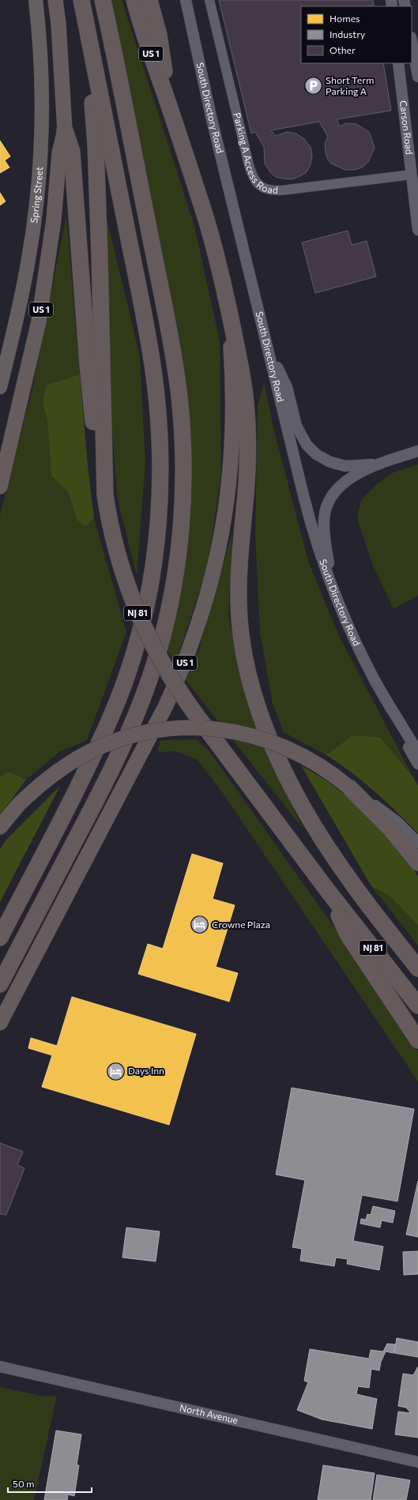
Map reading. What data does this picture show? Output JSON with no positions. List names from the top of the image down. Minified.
{"streets":{"highway":["US 1","NJ 81"],"main road":["Spring Street"],"street":["South Directory Road","Carson Road","Parking A Access Road","North Avenue"]},"crossings":[["Carson Road","Parking A Access Road"]],"places":{"parking":["Short Term Parking A"],"hotel":["Crowne Plaza","Days Inn"]},"legend":["Homes","Industry","Other"],"scale_bar":"50 m"}
